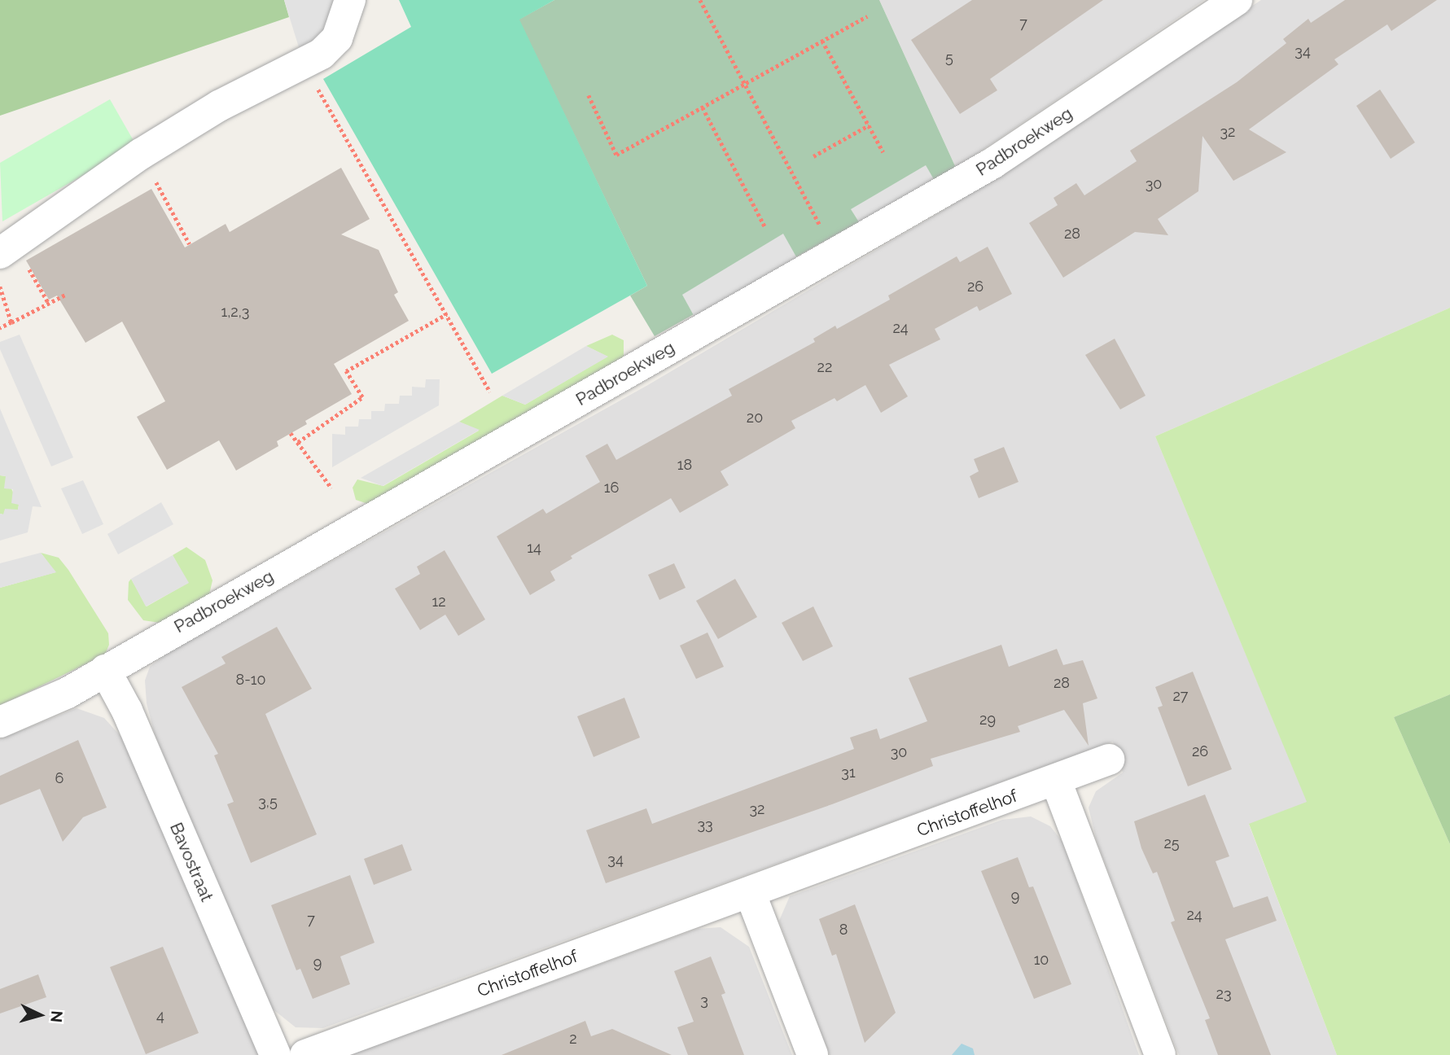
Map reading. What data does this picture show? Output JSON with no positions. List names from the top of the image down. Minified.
{"streets":{"street":["Padbroekweg","Christoffelhof","Bavostraat"]},"crossings":[["Padbroekweg","Bavostraat"]],"house_numbers":["7","34","5","32","30","28","26","1,2,3","24","22","20","18","16","14","12","8-10","28","27","29","26","30","31","6","3,5","32","33","25","34","9","24","7","8","10","9","23","3","4","2"],"north":"right"}
